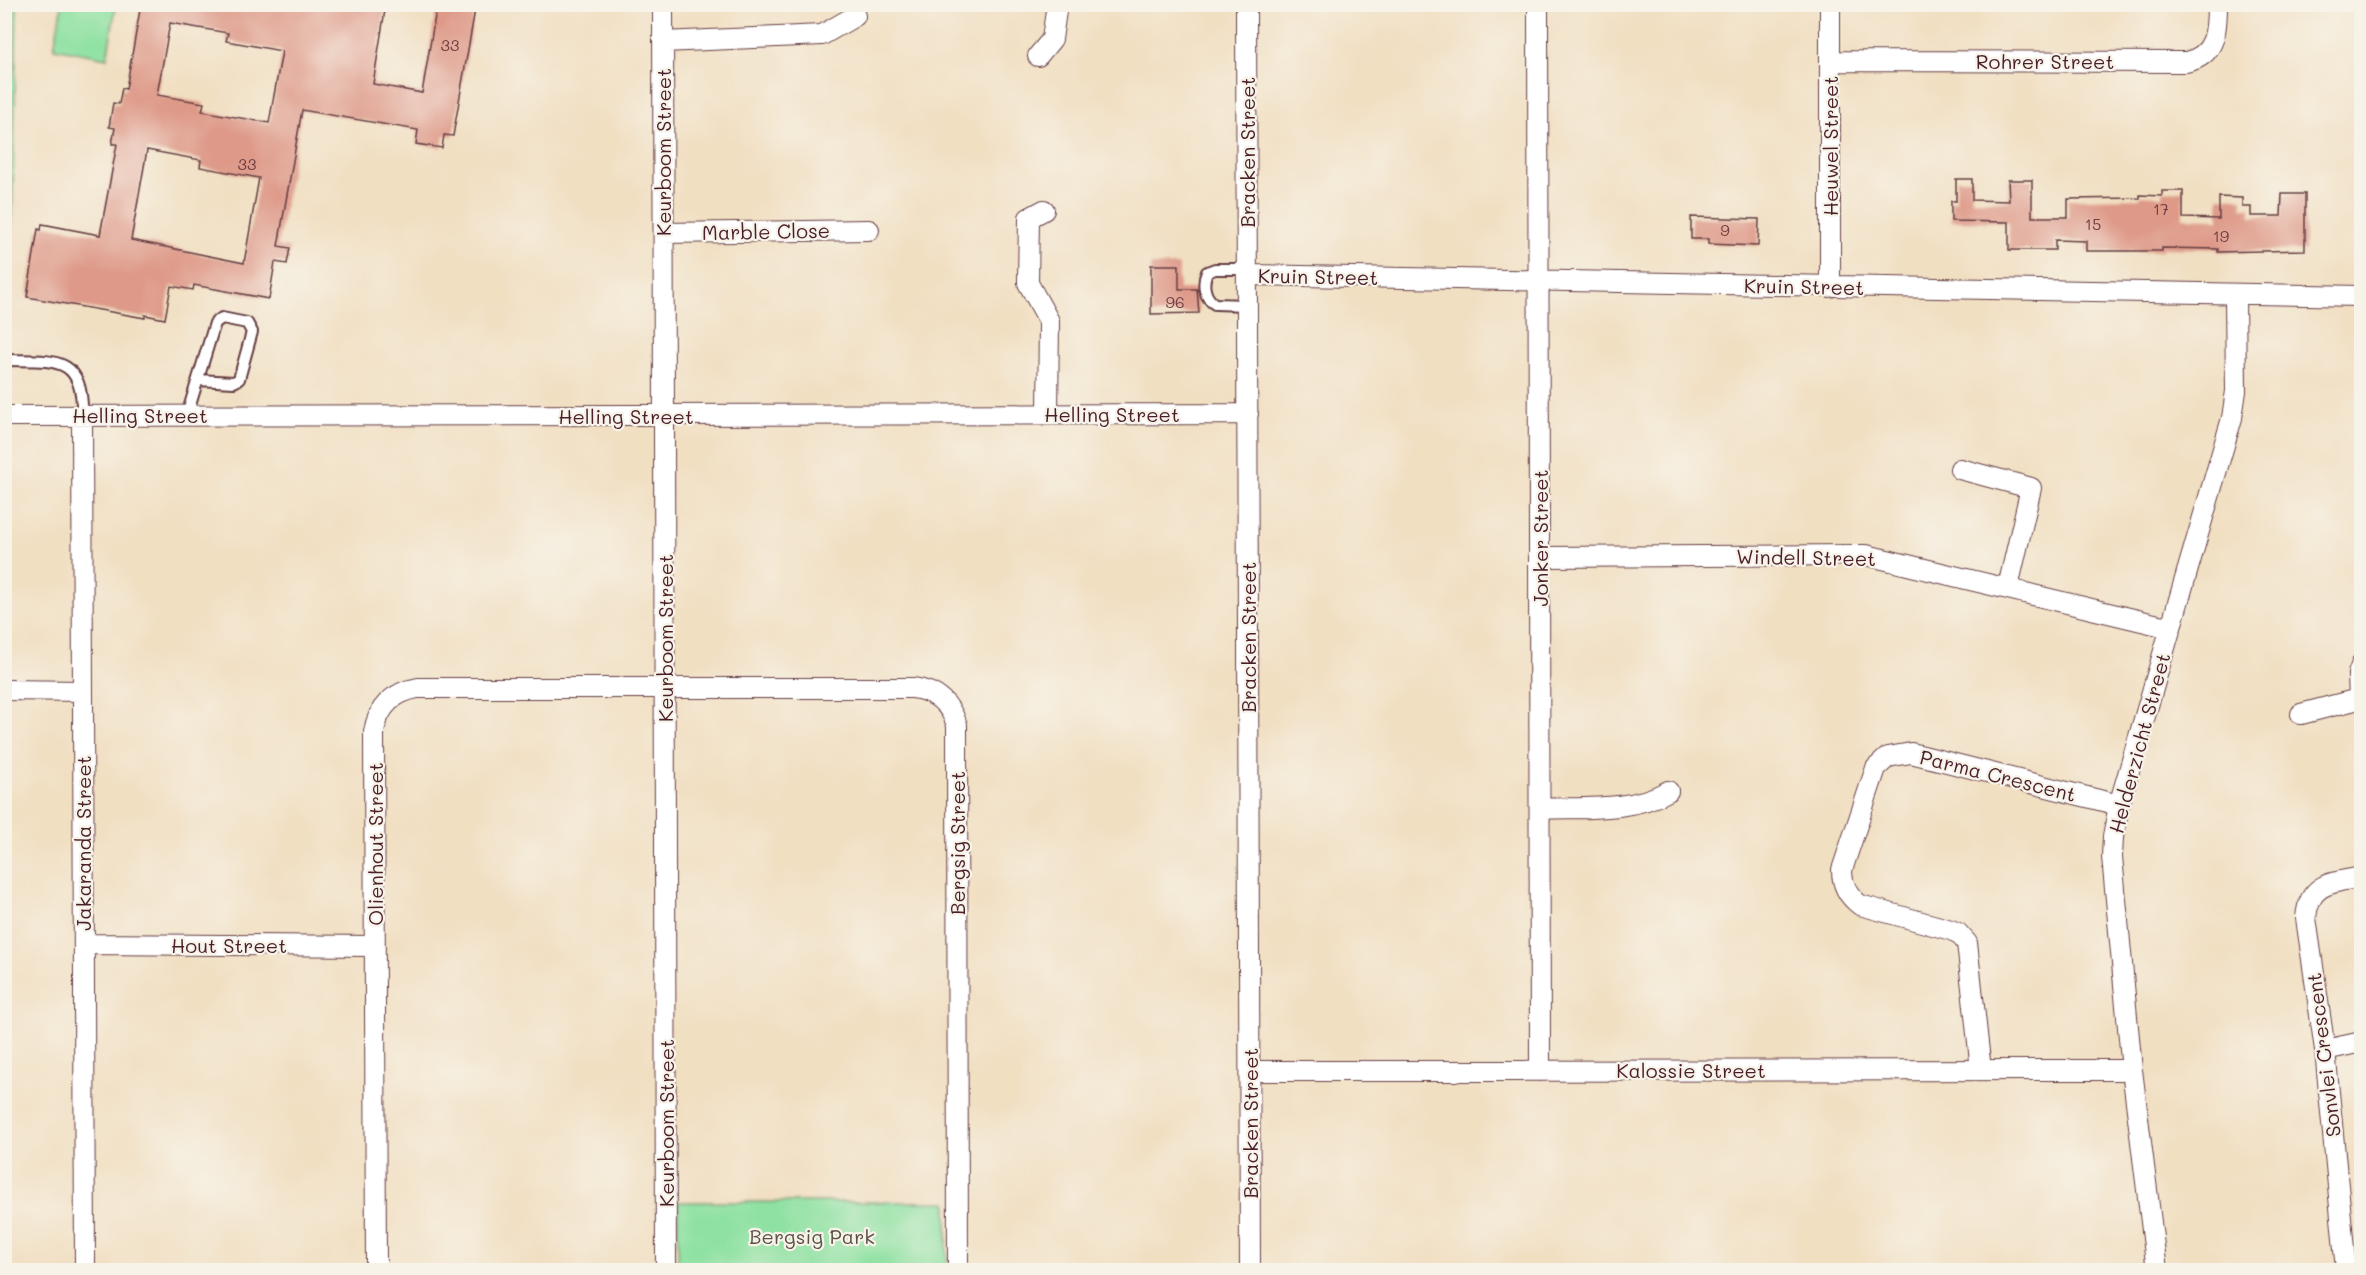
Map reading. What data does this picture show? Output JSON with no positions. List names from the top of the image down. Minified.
{"streets":{"street":["Rohrer Street","Heuwel Street","Keurboom Street","Bracken Street","Marble Close","Kruin Street","Helling Street","Jonker Street","Windell Street","Helderzicht Street","Parma Crescent","Jakaranda Street","Bergsig Street","Olienhout Street","Hout Street","Sonvlei Crescent","Kalossie Street"]},"crossings":[["Rohrer Street","Heuwel Street"],["Heuwel Street","Kruin Street"],["Keurboom Street","Marble Close"],["Keurboom Street","Helling Street"],["Keurboom Street","Bergsig Street"],["Keurboom Street","Olienhout Street"],["Bracken Street","Kruin Street"],["Bracken Street","Helling Street"],["Bracken Street","Kalossie Street"],["Kruin Street","Jonker Street"],["Kruin Street","Helderzicht Street"],["Helling Street","Jakaranda Street"],["Jonker Street","Windell Street"],["Jonker Street","Kalossie Street"],["Windell Street","Helderzicht Street"],["Helderzicht Street","Parma Crescent"],["Helderzicht Street","Kalossie Street"],["Parma Crescent","Kalossie Street"],["Jakaranda Street","Hout Street"],["Bergsig Street","Olienhout Street"],["Olienhout Street","Hout Street"]],"parks":["Bergsig Park"],"house_numbers":["33","33","17","15","9","19","96"]}
